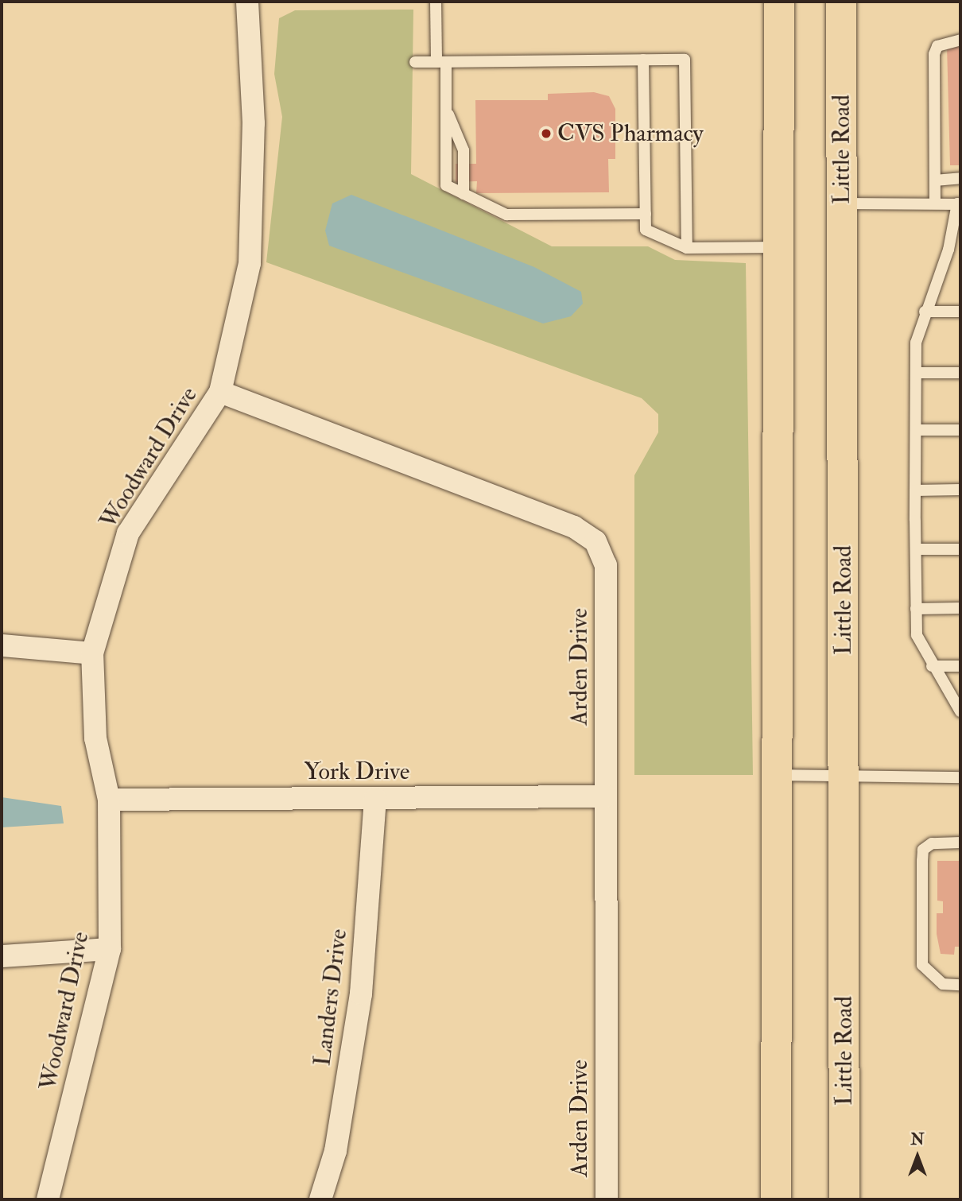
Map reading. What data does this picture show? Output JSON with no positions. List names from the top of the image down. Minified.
{"streets":{"main road":["Little Road"],"street":["Woodward Drive","Arden Drive","York Drive","Landers Drive"]},"crossings":[["Woodward Drive","Arden Drive"],["Woodward Drive","York Drive"],["Arden Drive","York Drive"],["York Drive","Landers Drive"]],"places":["CVS Pharmacy"],"north":"top"}
